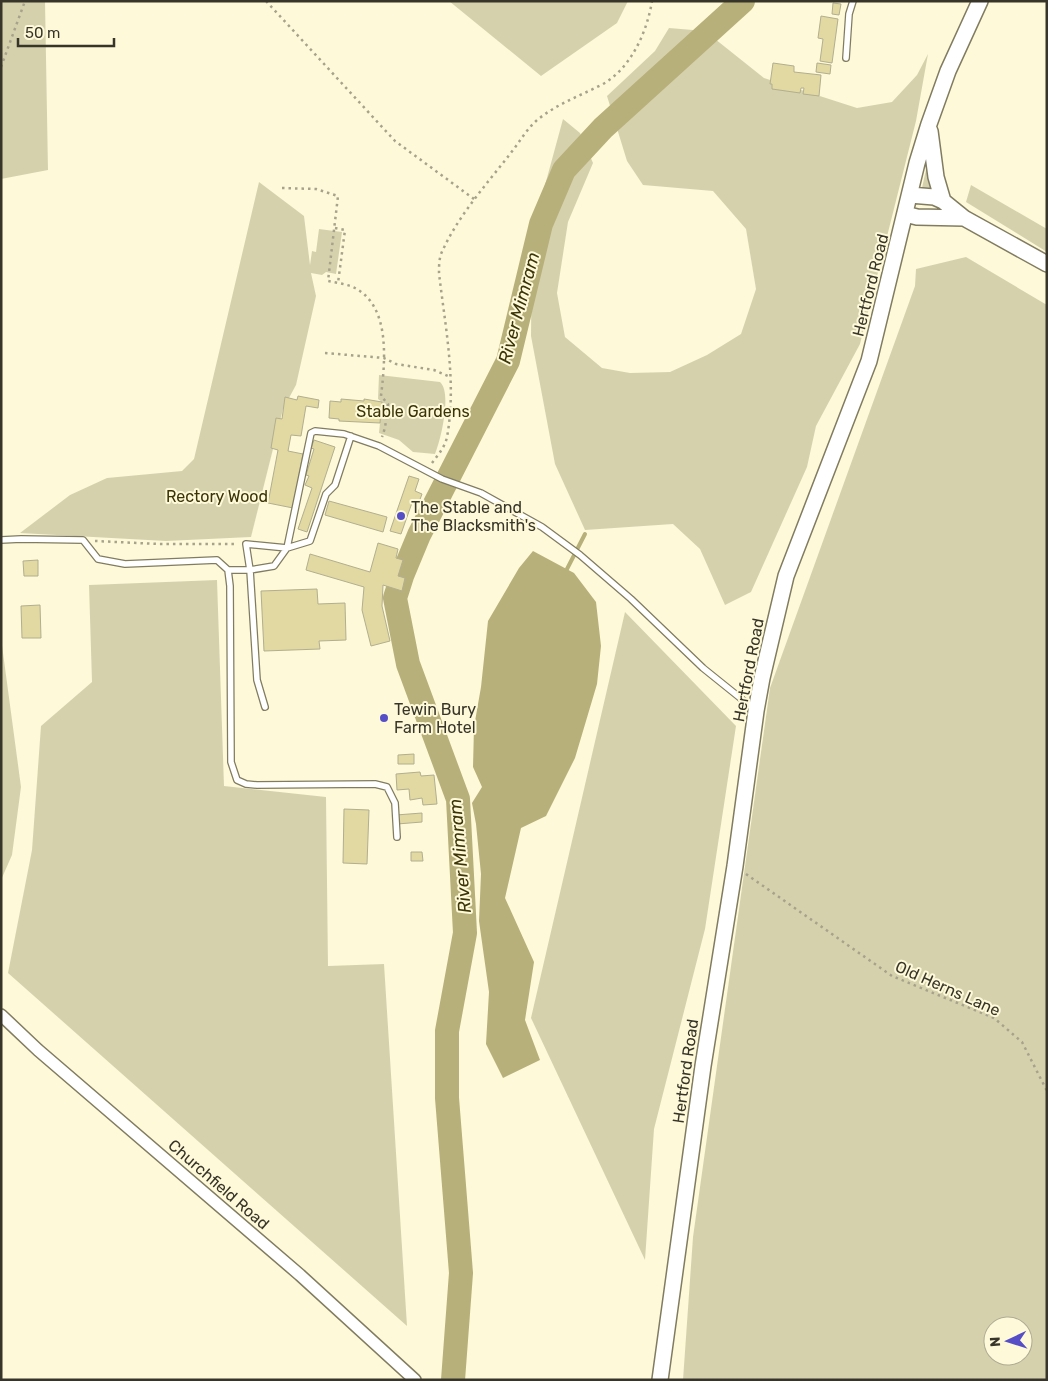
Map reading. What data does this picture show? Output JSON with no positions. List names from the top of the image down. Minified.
{"streets":{"main road":["Hertford Road"],"street":["Churchfield Road"],"path":["Old Herns Lane"]},"crossings":[["Hertford Road","Old Herns Lane"]],"water":["River Mimram"],"parks":["Stable Gardens","Rectory Wood"],"places":["The Stable and The Blacksmith's","Tewin Bury Farm Hotel"],"scale_bar":"50 m","north":"left"}
